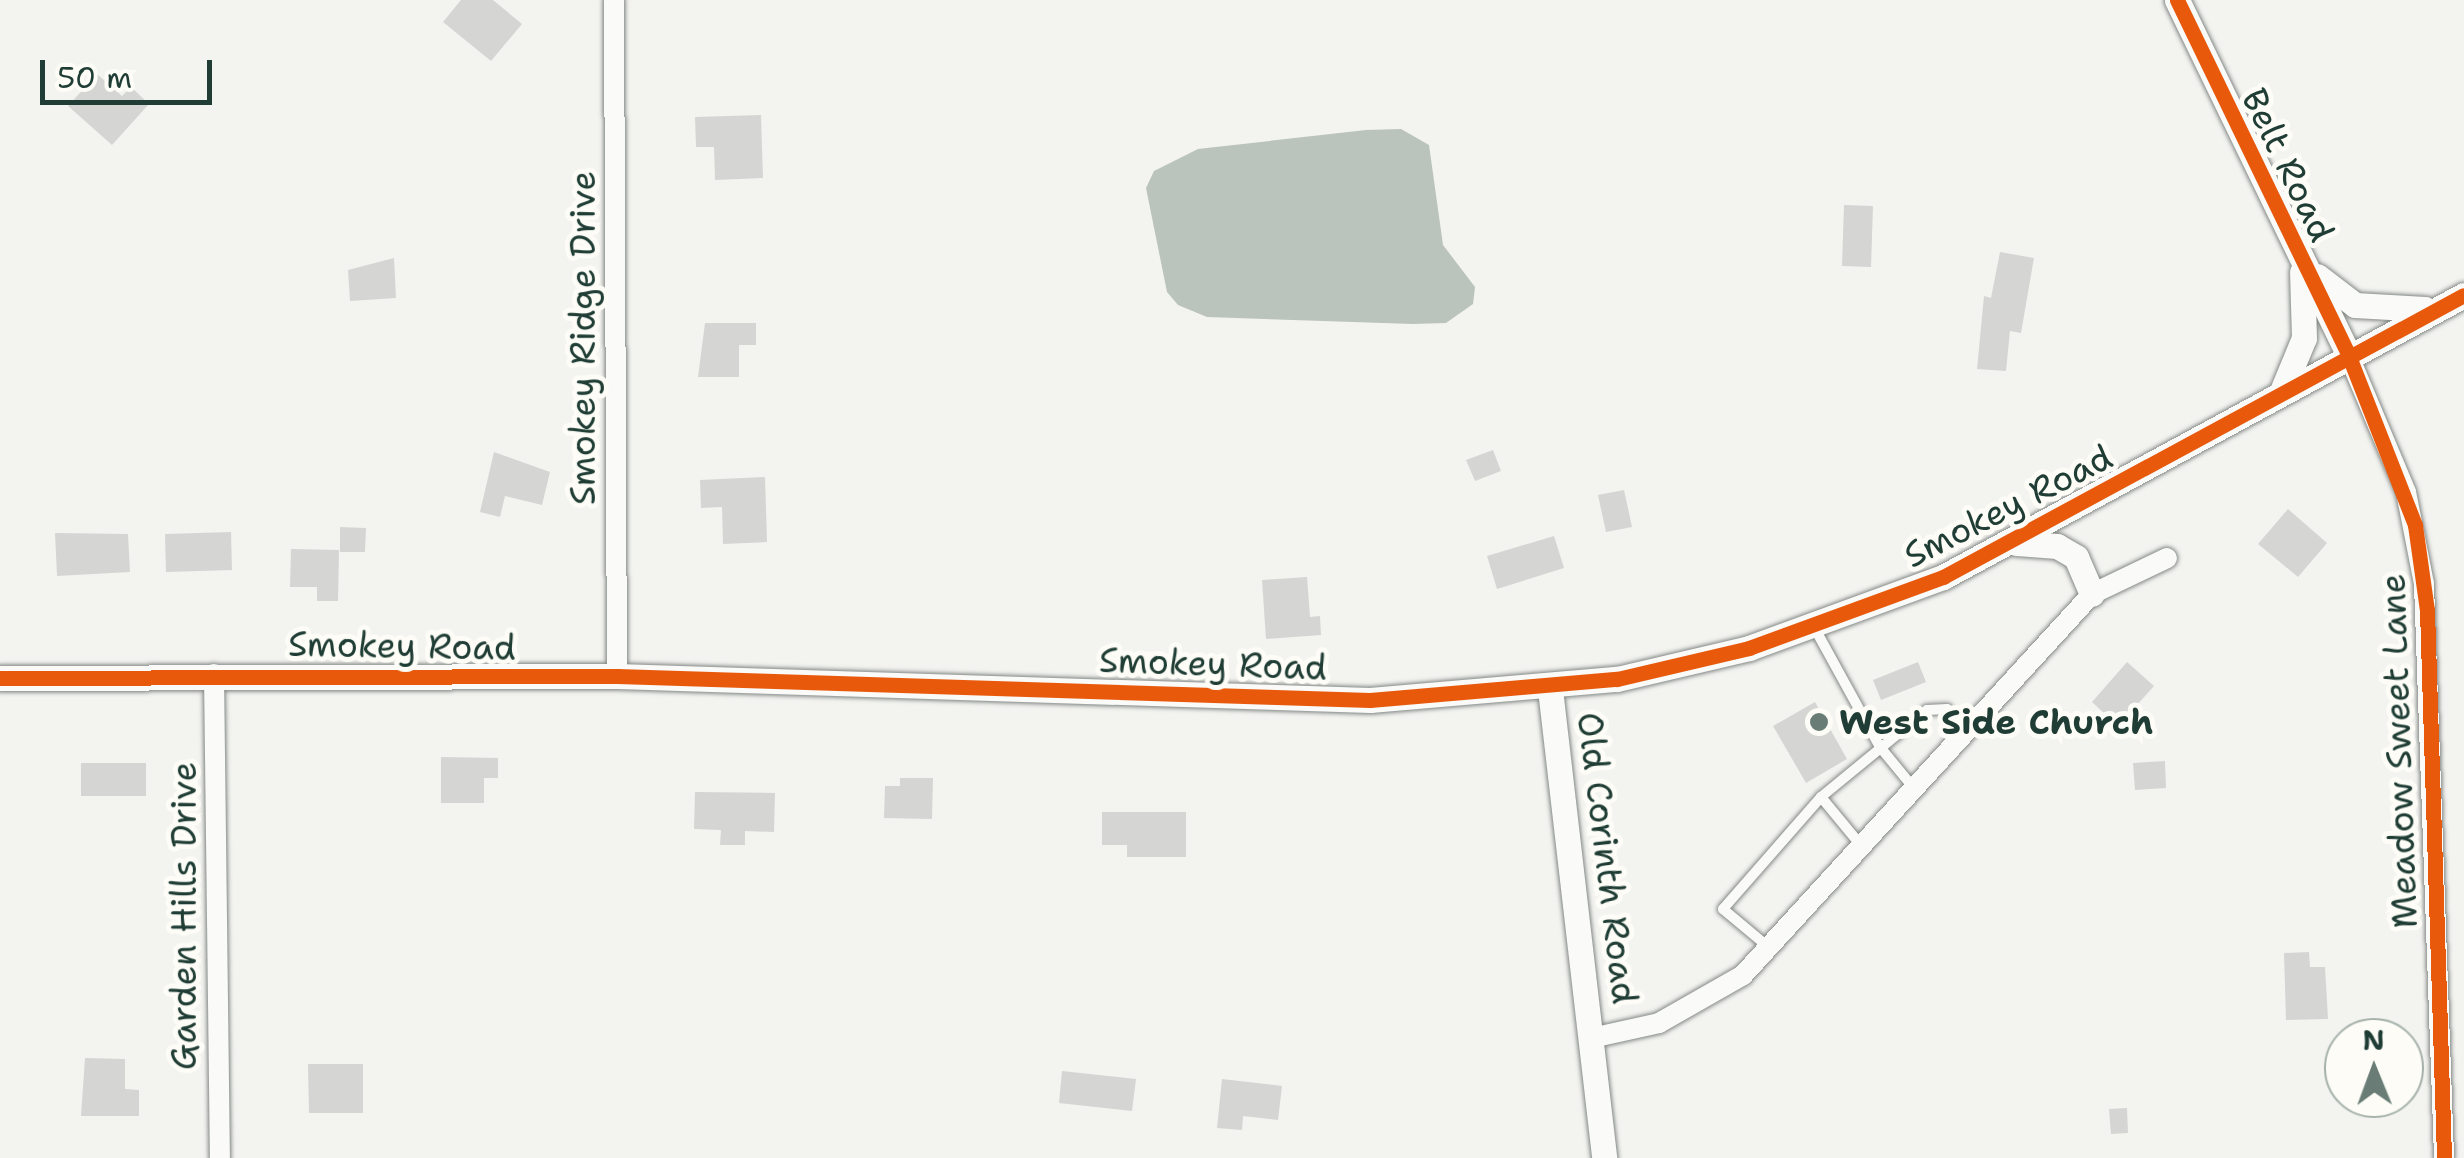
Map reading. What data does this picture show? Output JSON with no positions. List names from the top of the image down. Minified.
{"streets":{"street":["Belt Road","Smokey Ridge Drive","Smokey Road","Meadow Sweet Lane","Old Corinth Road","Garden Hills Drive"]},"crossings":[["Belt Road","Smokey Road"],["Belt Road","Meadow Sweet Lane"],["Smokey Ridge Drive","Smokey Road"],["Smokey Road","Meadow Sweet Lane"],["Smokey Road","Old Corinth Road"],["Smokey Road","Garden Hills Drive"]],"places":["West Side Church"],"scale_bar":"50 m","north":"top"}
